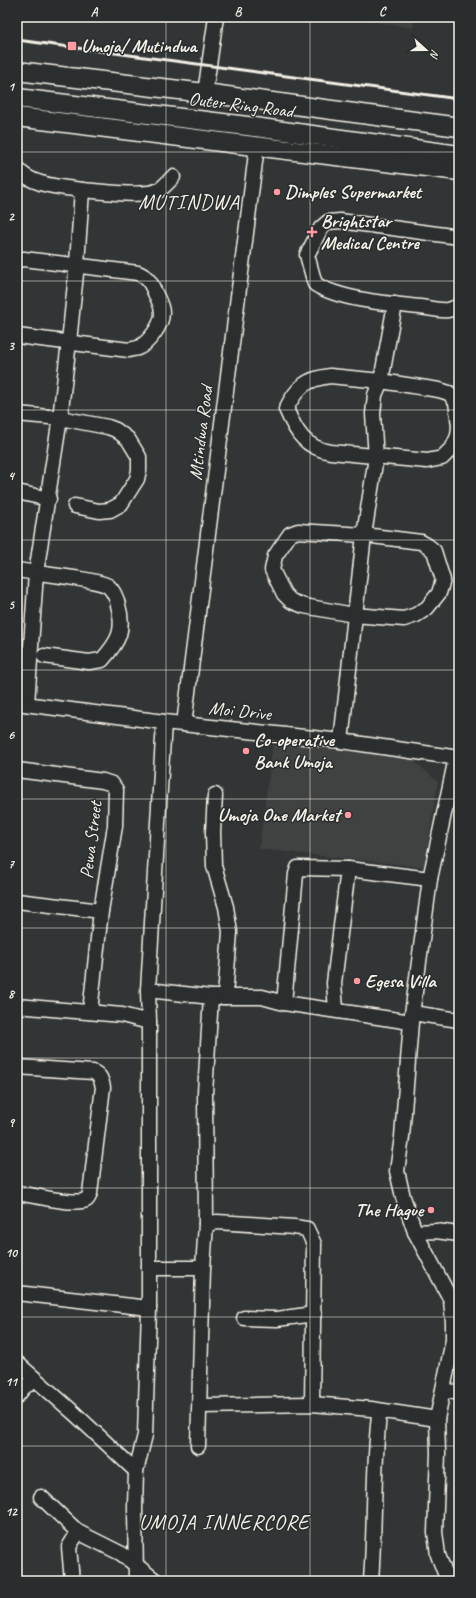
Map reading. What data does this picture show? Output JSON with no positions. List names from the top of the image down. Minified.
{"streets":{"main road":["Outer Ring Road"],"street":["Mtindwa Road","Moi Drive","Pewa Street"]},"crossings":[["Mtindwa Road","Moi Drive"]],"districts":["MUTINDWA","UMOJA INNERCORE"],"places":{"transit":["Umoja/ Mutindwa"],"other":["Dimples Supermarket","Co-operative Bank Umoja","Umoja One Market","Egesa Villa","The Hague"],"health":["Brightstar Medical Centre"]},"north":"right","grid":{"columns":["A","B","C"],"rows":["1","2","3","4","5","6","7","8","9","10","11","12"]}}
